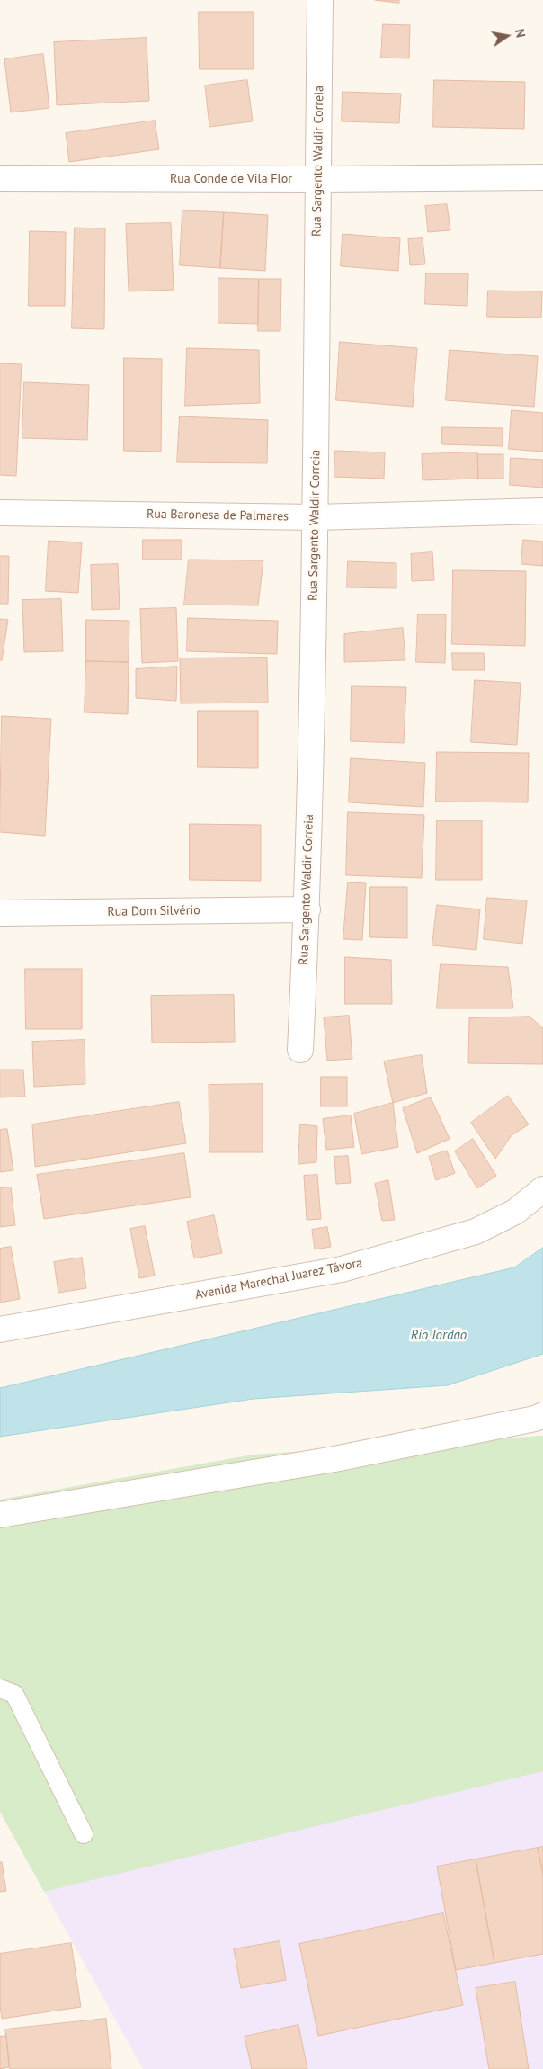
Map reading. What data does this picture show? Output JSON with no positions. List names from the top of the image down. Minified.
{"streets":{"street":["Rua Sargento Waldir Correia","Rua Conde de Vila Flor","Rua Baronesa de Palmares","Rua Dom Silvério","Avenida Marechal Juarez Távora"]},"crossings":[["Rua Sargento Waldir Correia","Rua Conde de Vila Flor"],["Rua Sargento Waldir Correia","Rua Baronesa de Palmares"],["Rua Sargento Waldir Correia","Rua Dom Silvério"]],"water":["Rio Jordão"],"north":"right"}
